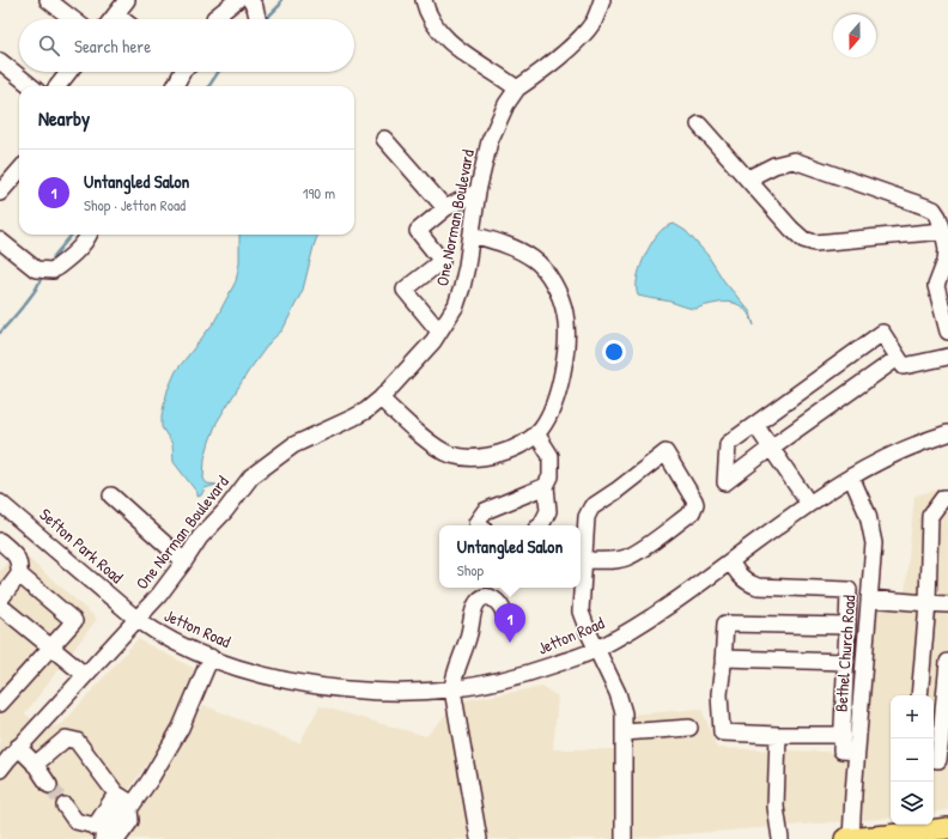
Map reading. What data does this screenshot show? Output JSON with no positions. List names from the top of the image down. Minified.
{"streets":{"street":["One Norman Boulevard","Sefton Park Road","Jetton Road","Bethel Church Road"]},"crossings":[["One Norman Boulevard","Sefton Park Road"],["One Norman Boulevard","Jetton Road"],["Sefton Park Road","Jetton Road"],["Jetton Road","Bethel Church Road"]],"north":"bottom","page":{"search":"Search here","heading":"Nearby","list":[{"mark":"1","name":"Untangled Salon","note":"Shop · Jetton Road","value":"190 m"}],"popup":["Untangled Salon","Shop"],"pins":"1","map_buttons":["+","−"]}}
